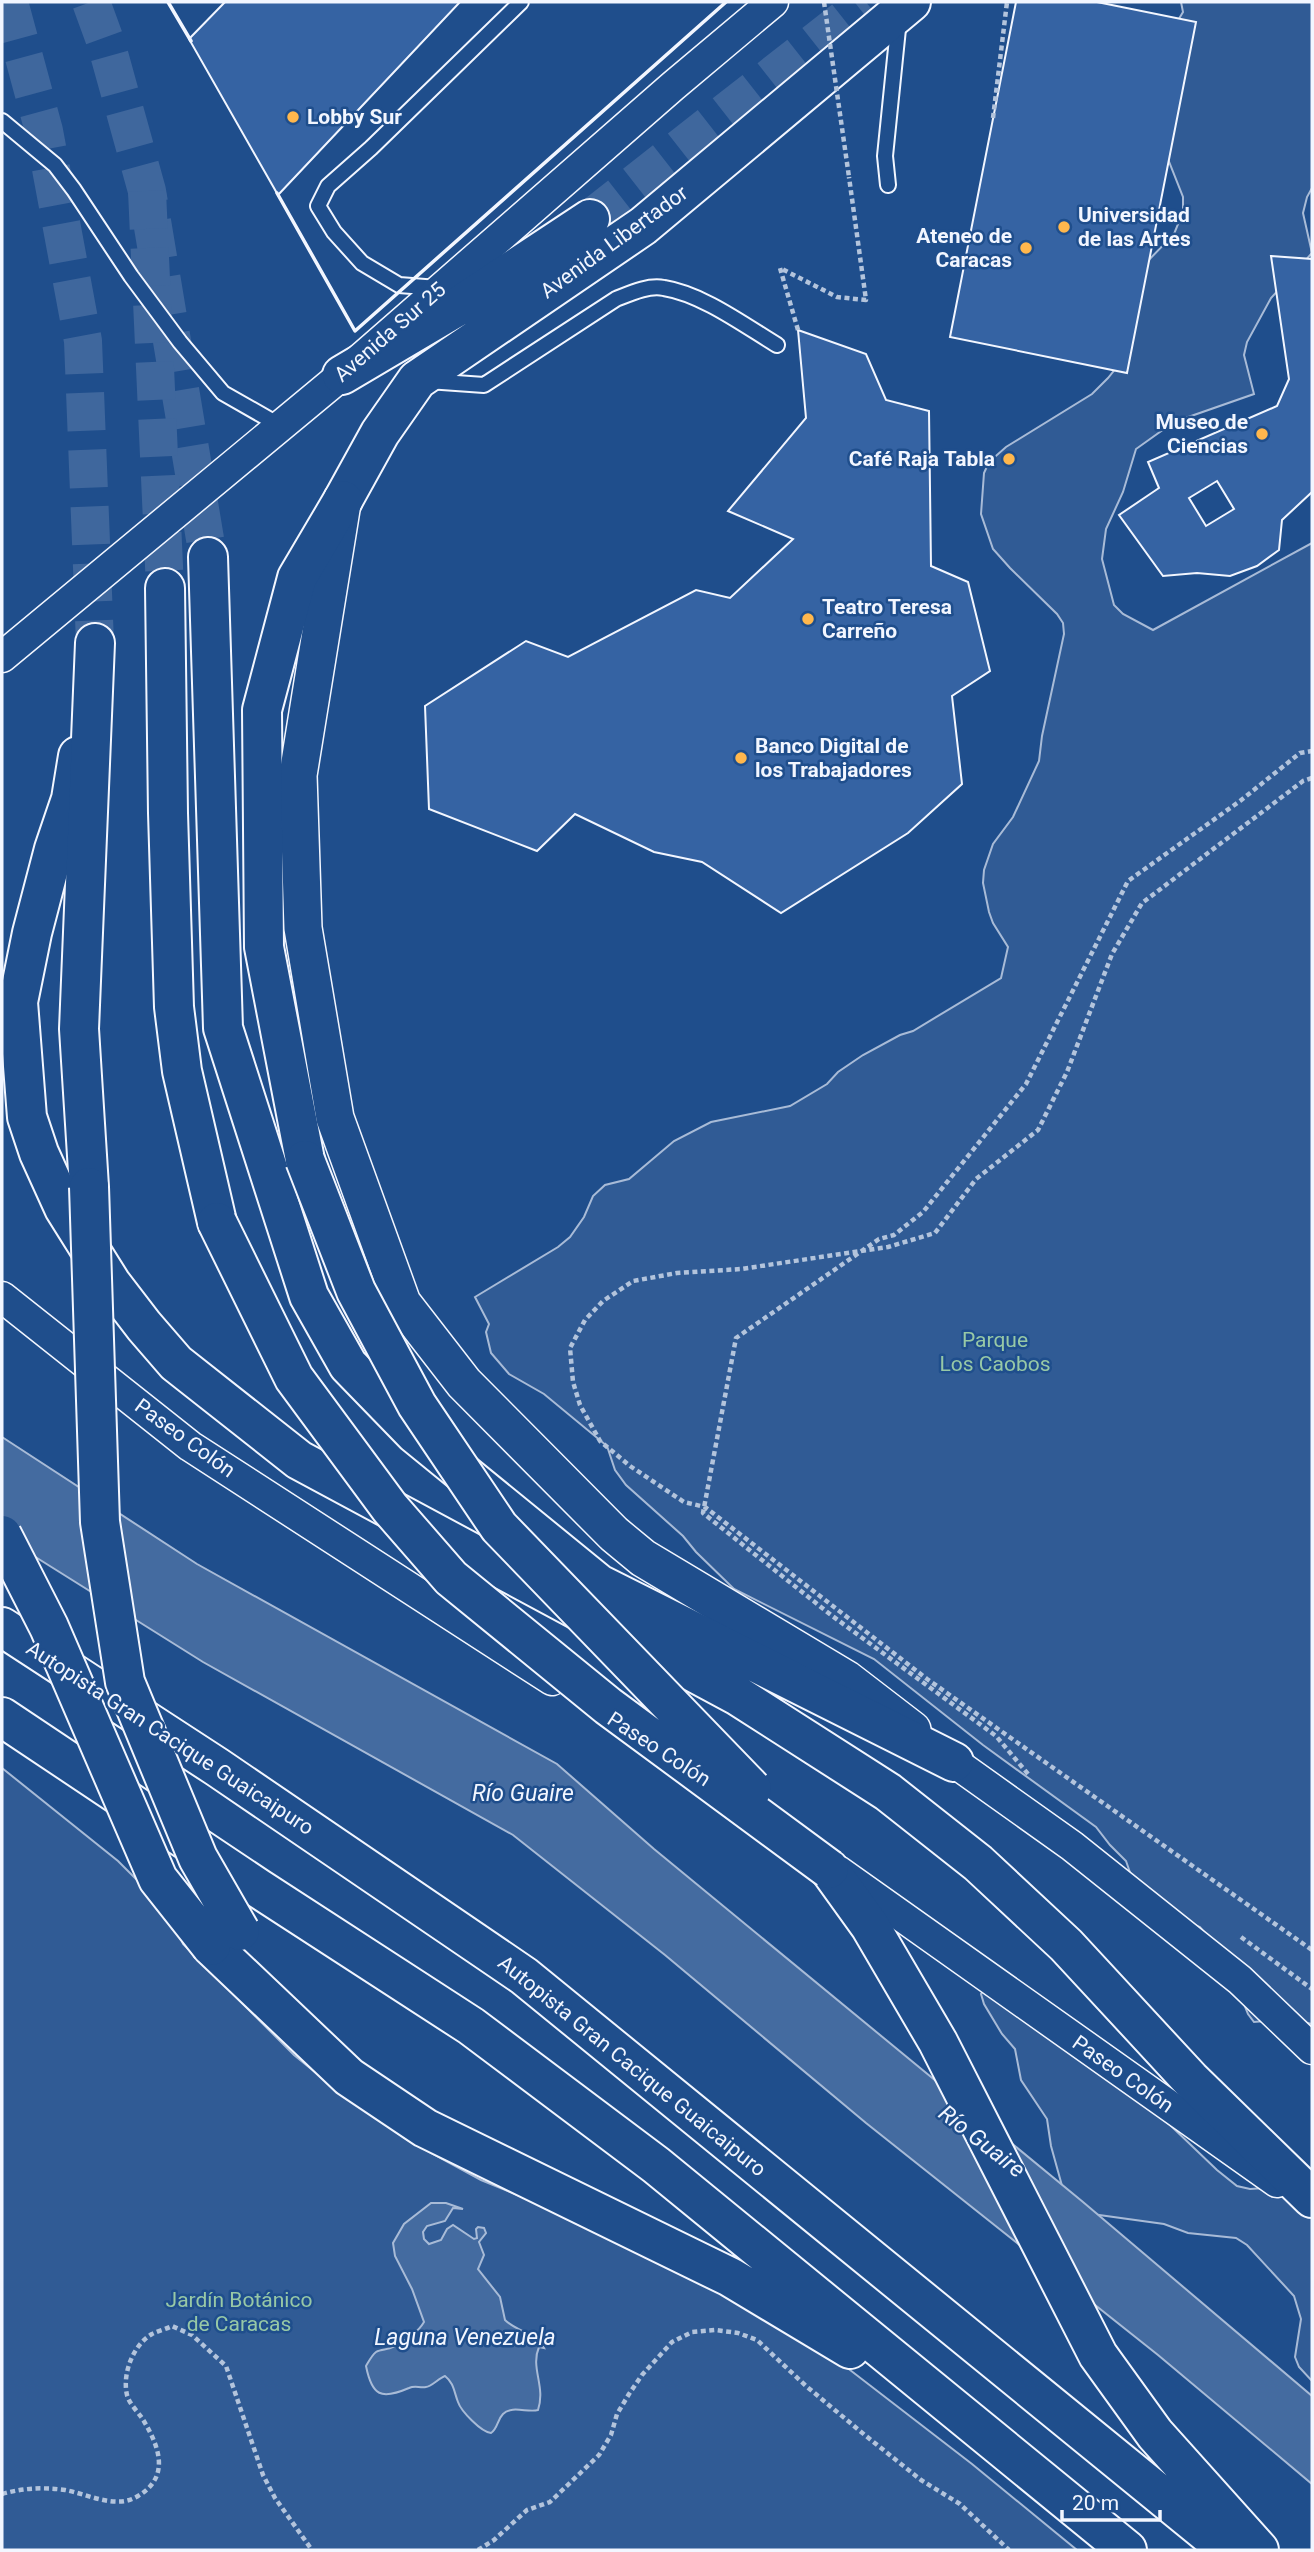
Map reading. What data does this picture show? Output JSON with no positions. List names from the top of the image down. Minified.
{"streets":{"main road":["Avenida Libertador","Autopista Gran Cacique Guaicaipuro"],"street":["Avenida Sur 25","Paseo Colón"]},"water":["Río Guaire","Laguna Venezuela"],"parks":["Parque Los Caobos","Jardín Botánico de Caracas"],"places":["Lobby Sur","Universidad de las Artes","Ateneo de Caracas","Museo de Ciencias","Café Raja Tabla","Teatro Teresa Carreño","Banco Digital de los Trabajadores"],"scale_bar":"20 m"}
